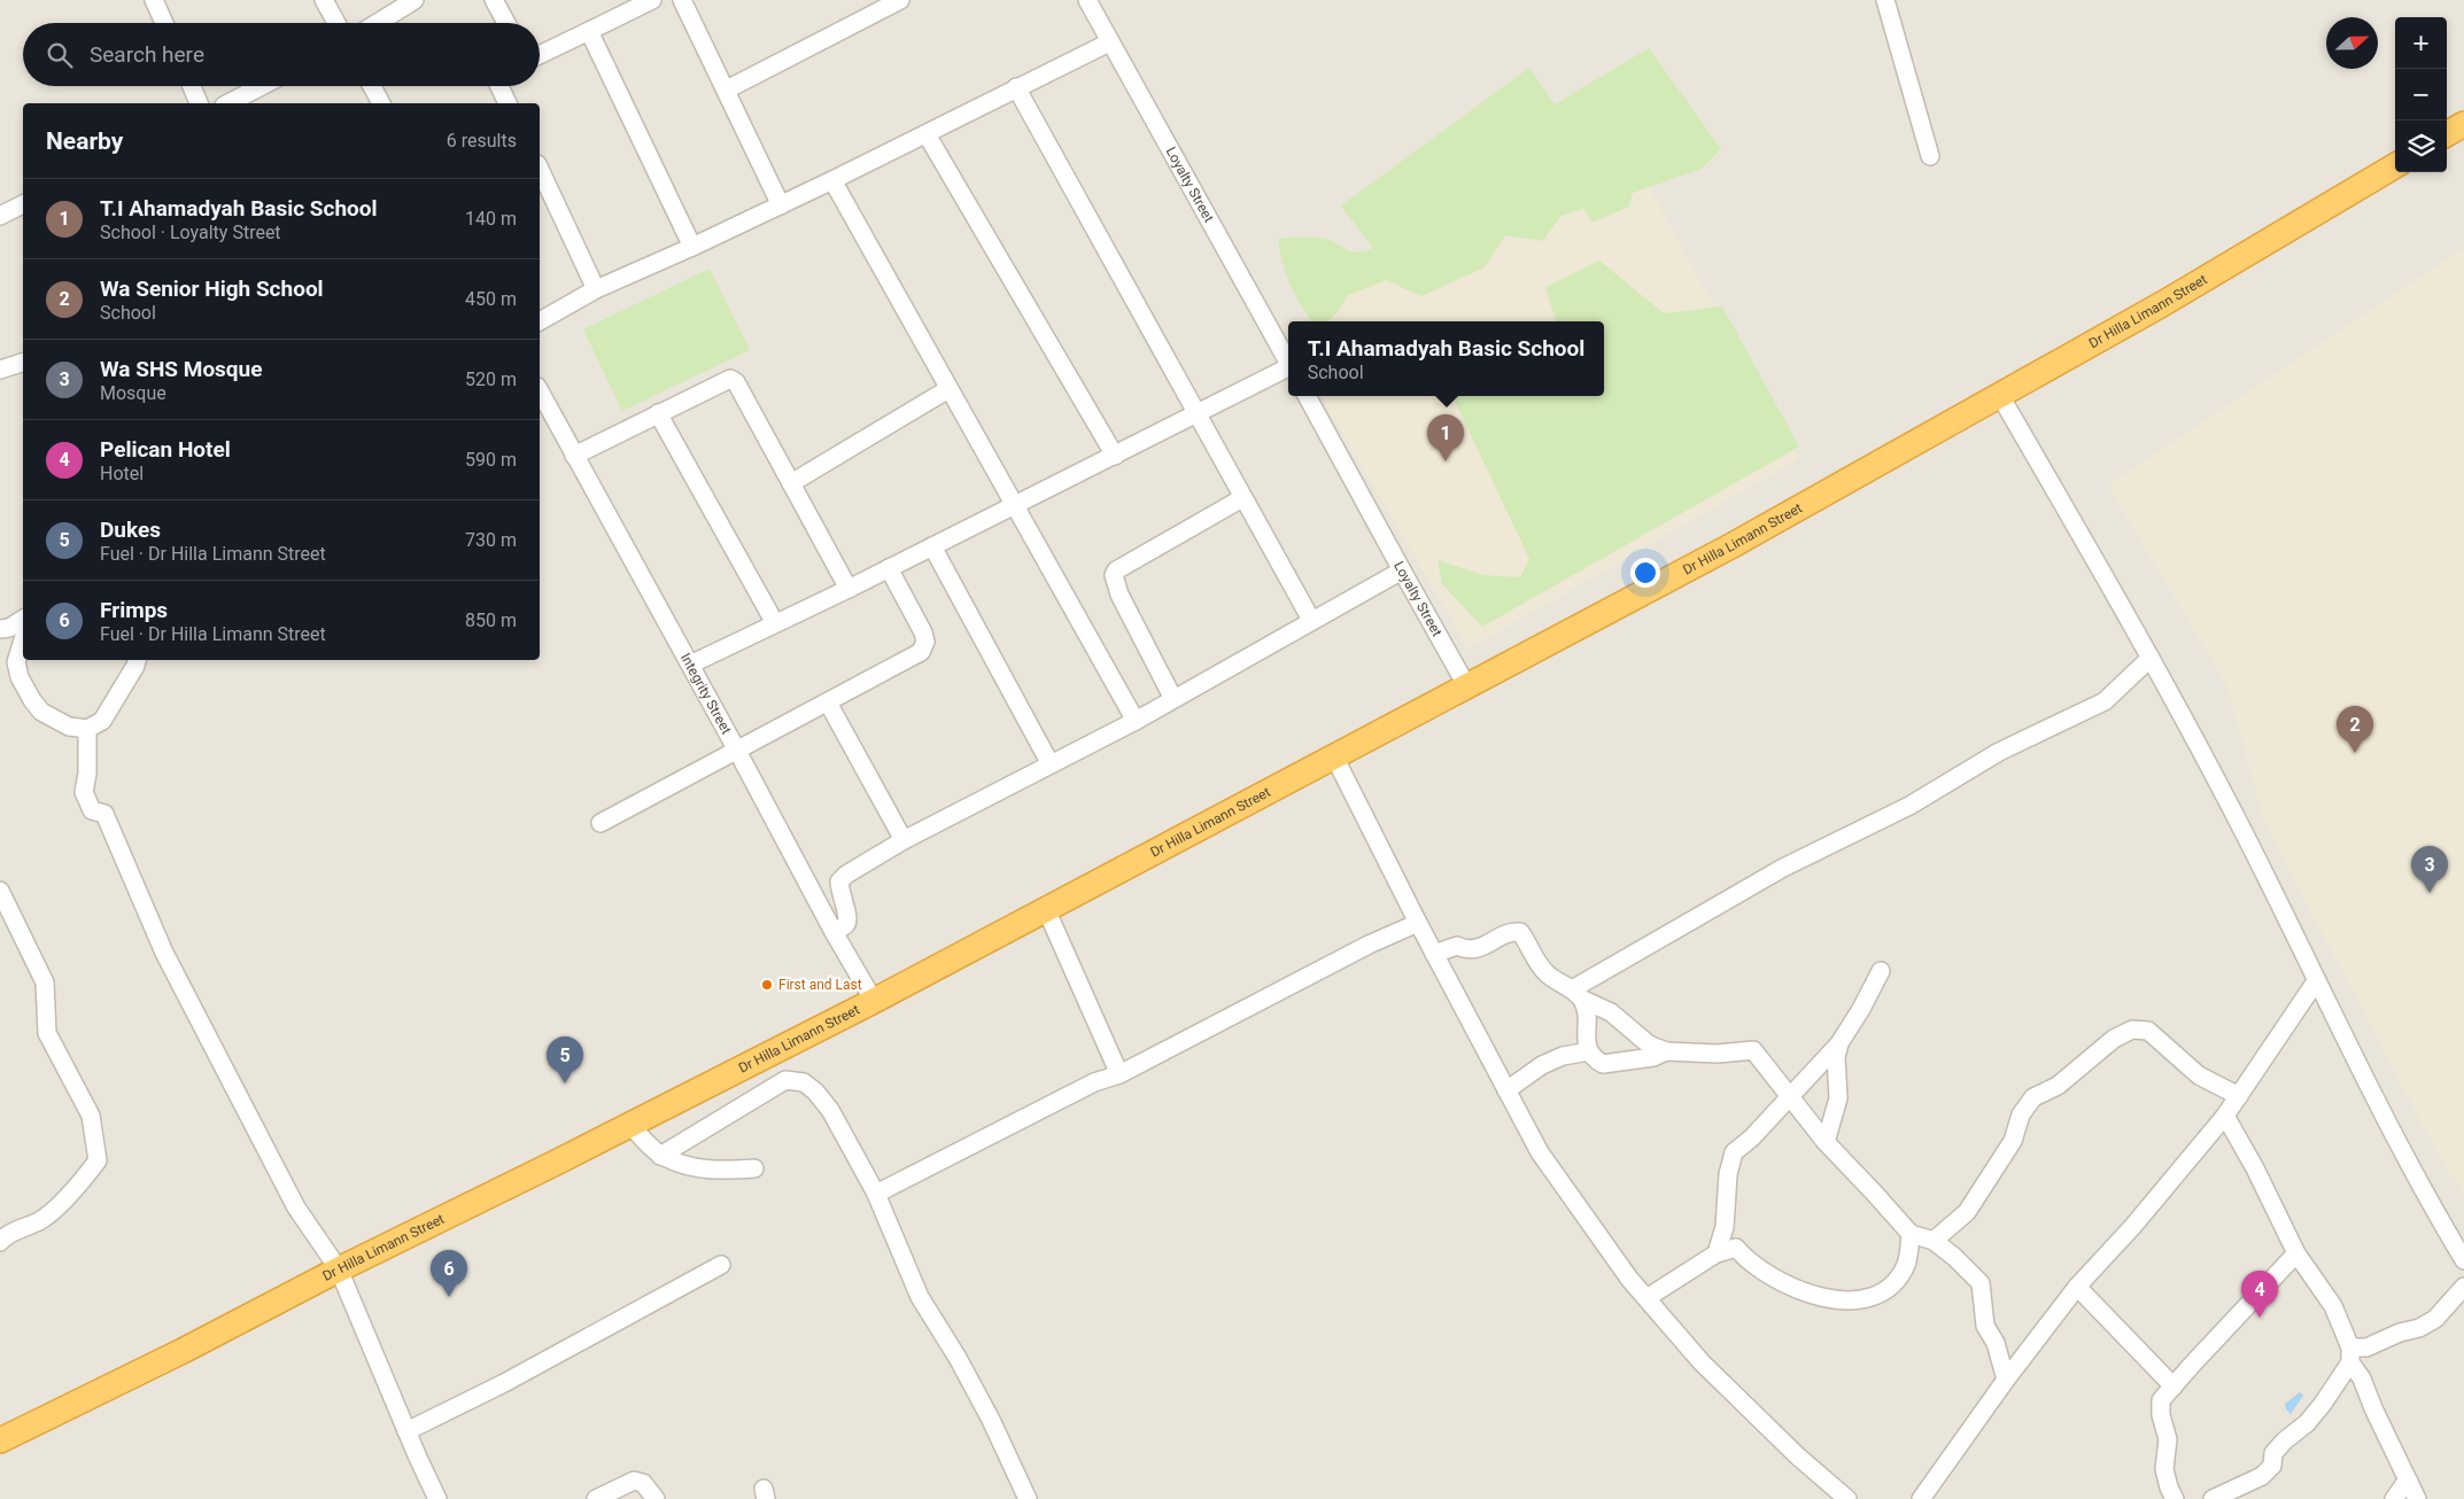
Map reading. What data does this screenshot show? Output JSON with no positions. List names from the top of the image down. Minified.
{"streets":{"highway":["Dr Hilla Limann Street"],"street":["Loyalty Street","Integrity Street"]},"crossings":[["Loyalty Street","Dr Hilla Limann Street"],["Dr Hilla Limann Street","Integrity Street"]],"places":["First and Last"],"north":"right","page":{"map_buttons":["+","−"],"search":"Search here","heading":["Nearby","6 results"],"list":[{"mark":"1","name":"T.I Ahamadyah Basic School","note":"School · Loyalty Street","value":"140 m"},{"mark":"2","name":"Wa Senior High School","note":"School","value":"450 m"},{"mark":"3","name":"Wa SHS Mosque","note":"Mosque","value":"520 m"},{"mark":"4","name":"Pelican Hotel","note":"Hotel","value":"590 m"},{"mark":"5","name":"Dukes","note":"Fuel · Dr Hilla Limann Street","value":"730 m"},{"mark":"6","name":"Frimps","note":"Fuel · Dr Hilla Limann Street","value":"850 m"}],"popup":["T.I Ahamadyah Basic School","School"],"pins":["1","2","3","5","6","4"]}}
